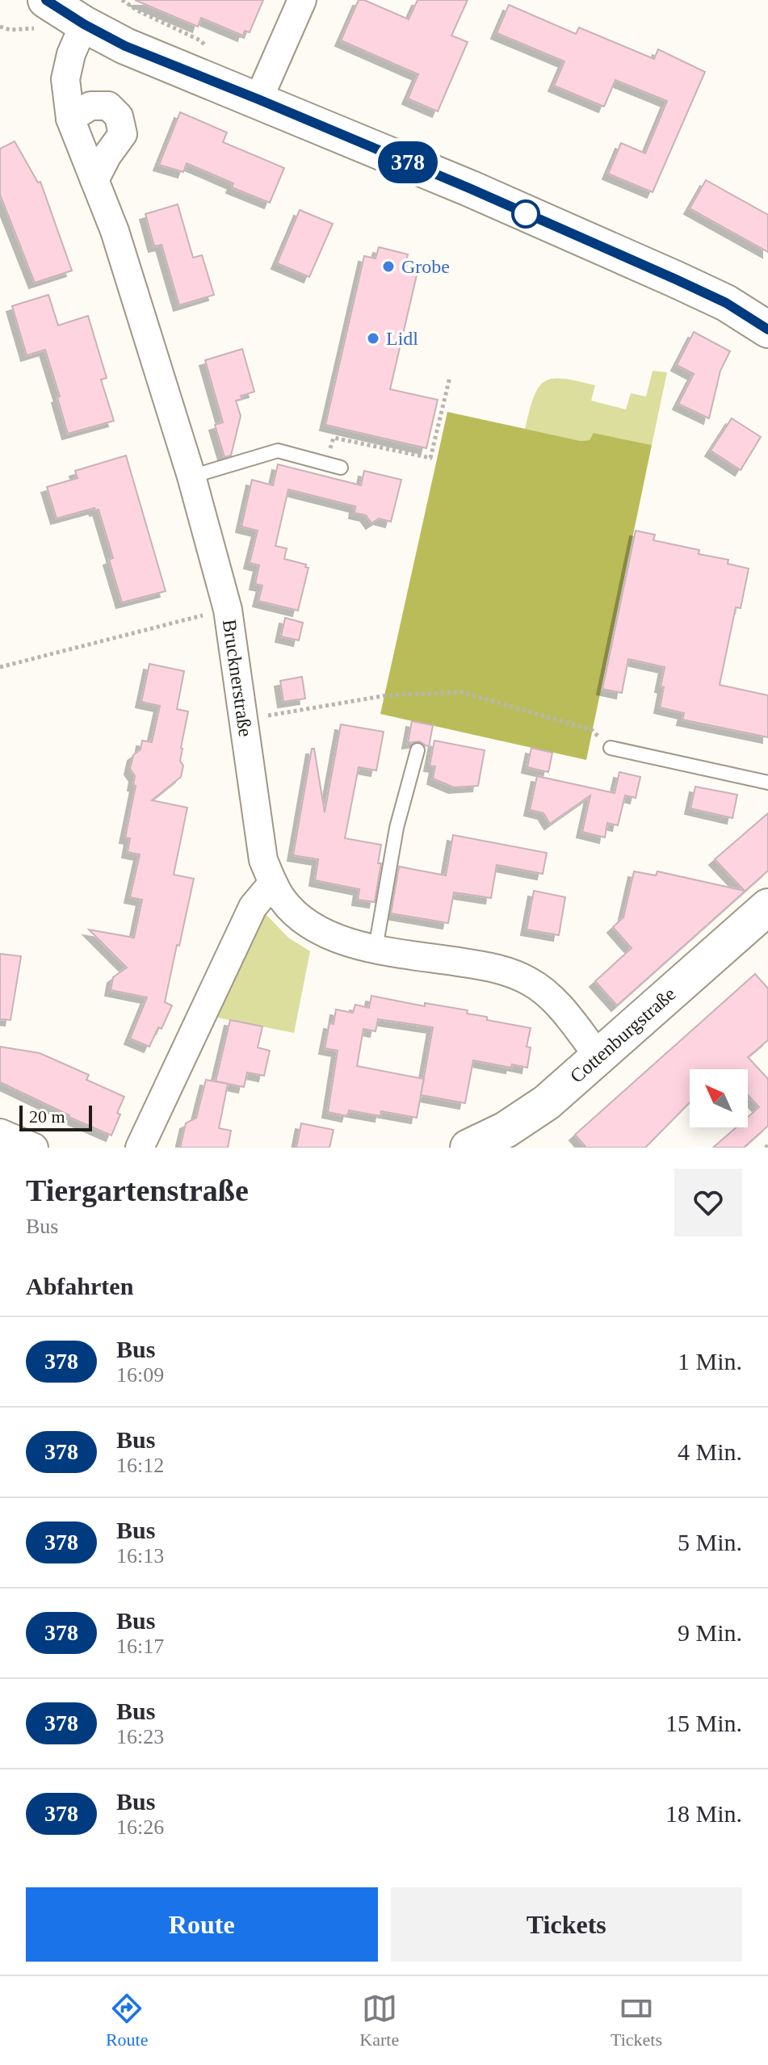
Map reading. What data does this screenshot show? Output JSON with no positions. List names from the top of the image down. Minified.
{"streets":{"main road":["Cottenburgstraße"],"street":["Brucknerstraße"]},"crossings":[["Brucknerstraße","Cottenburgstraße"]],"places":["Grobe","Lidl"],"lines":["bus line 378"],"scale_bar":"20 m","north":"top left","page":{"on_map":"378","scale":"20 m","heading":[["Tiergartenstraße","Bus"],"Abfahrten"],"list":[{"mark":"378","name":"Bus","note":"16:09","value":"1 Min."},{"mark":"378","name":"Bus","note":"16:12","value":"4 Min."},{"mark":"378","name":"Bus","note":"16:13","value":"5 Min."},{"mark":"378","name":"Bus","note":"16:17","value":"9 Min."},{"mark":"378","name":"Bus","note":"16:23","value":"15 Min."},{"mark":"378","name":"Bus","note":"16:26","value":"18 Min."}],"buttons":["Route","Tickets"],"tabs":["Route","Karte","Tickets"]}}
